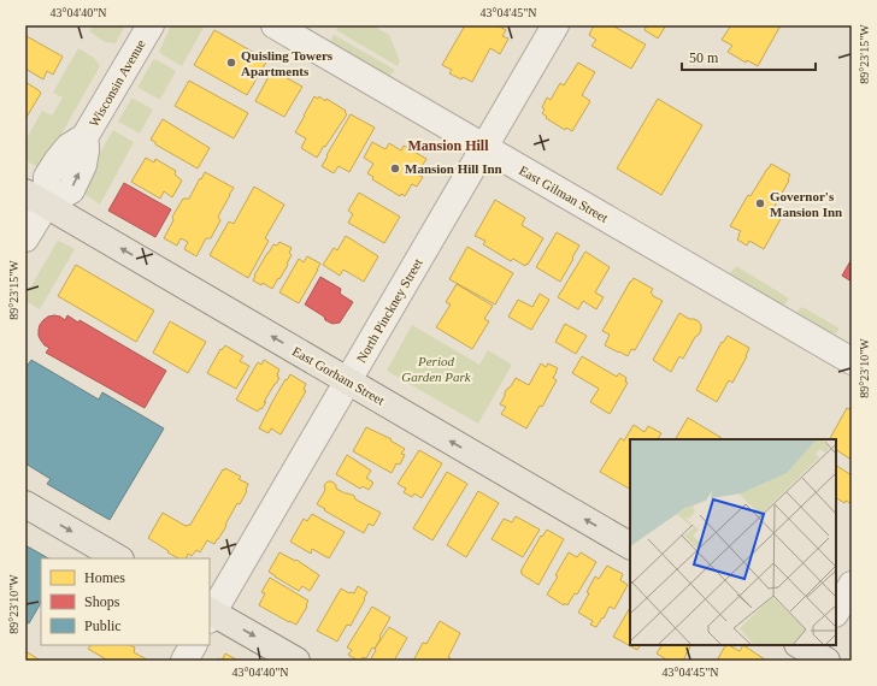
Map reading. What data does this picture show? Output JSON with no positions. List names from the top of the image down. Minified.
{"streets":{"main road":["East Gorham Street"],"street":["Wisconsin Avenue","East Gilman Street","North Pinckney Street"]},"crossings":[["Wisconsin Avenue","East Gorham Street"],["East Gilman Street","North Pinckney Street"],["North Pinckney Street","East Gorham Street"]],"one_way":["East Gorham Street"],"districts":["Mansion Hill"],"parks":["Period Garden Park"],"places":["Quisling Towers Apartments","Mansion Hill Inn","Governor's Mansion Inn"],"legend":["Homes","Shops","Public"],"scale_bar":"50 m","coordinates":["43°04'40\"N","43°04'45\"N","89°23'15\"W","89°23'10\"W"]}
